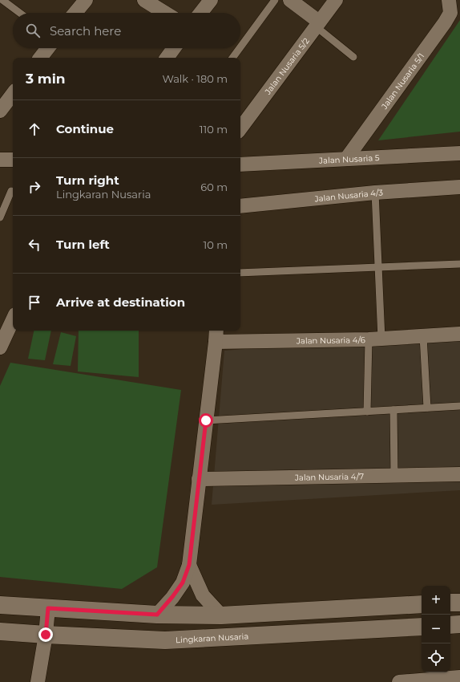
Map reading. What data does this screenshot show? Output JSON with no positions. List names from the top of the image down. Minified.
{"streets":{"main road":["Lingkaran Nusaria"],"street":["Jalan Nusaria 5/2","Jalan Nusaria 5/1","Jalan Nusaria 5","Jalan Nusaria 4/3","Jalan Nusaria 4/6","Jalan Nusaria 4/7"]},"crossings":[["Jalan Nusaria 5/1","Jalan Nusaria 5"]],"page":{"search":"Search here","heading":["3 min","Walk · 180 m"],"list":[["Continue","110 m"],["Turn right","Lingkaran Nusaria","60 m"],["Turn left","10 m"],"Arrive at destination"],"map_buttons":["+","−"]}}
